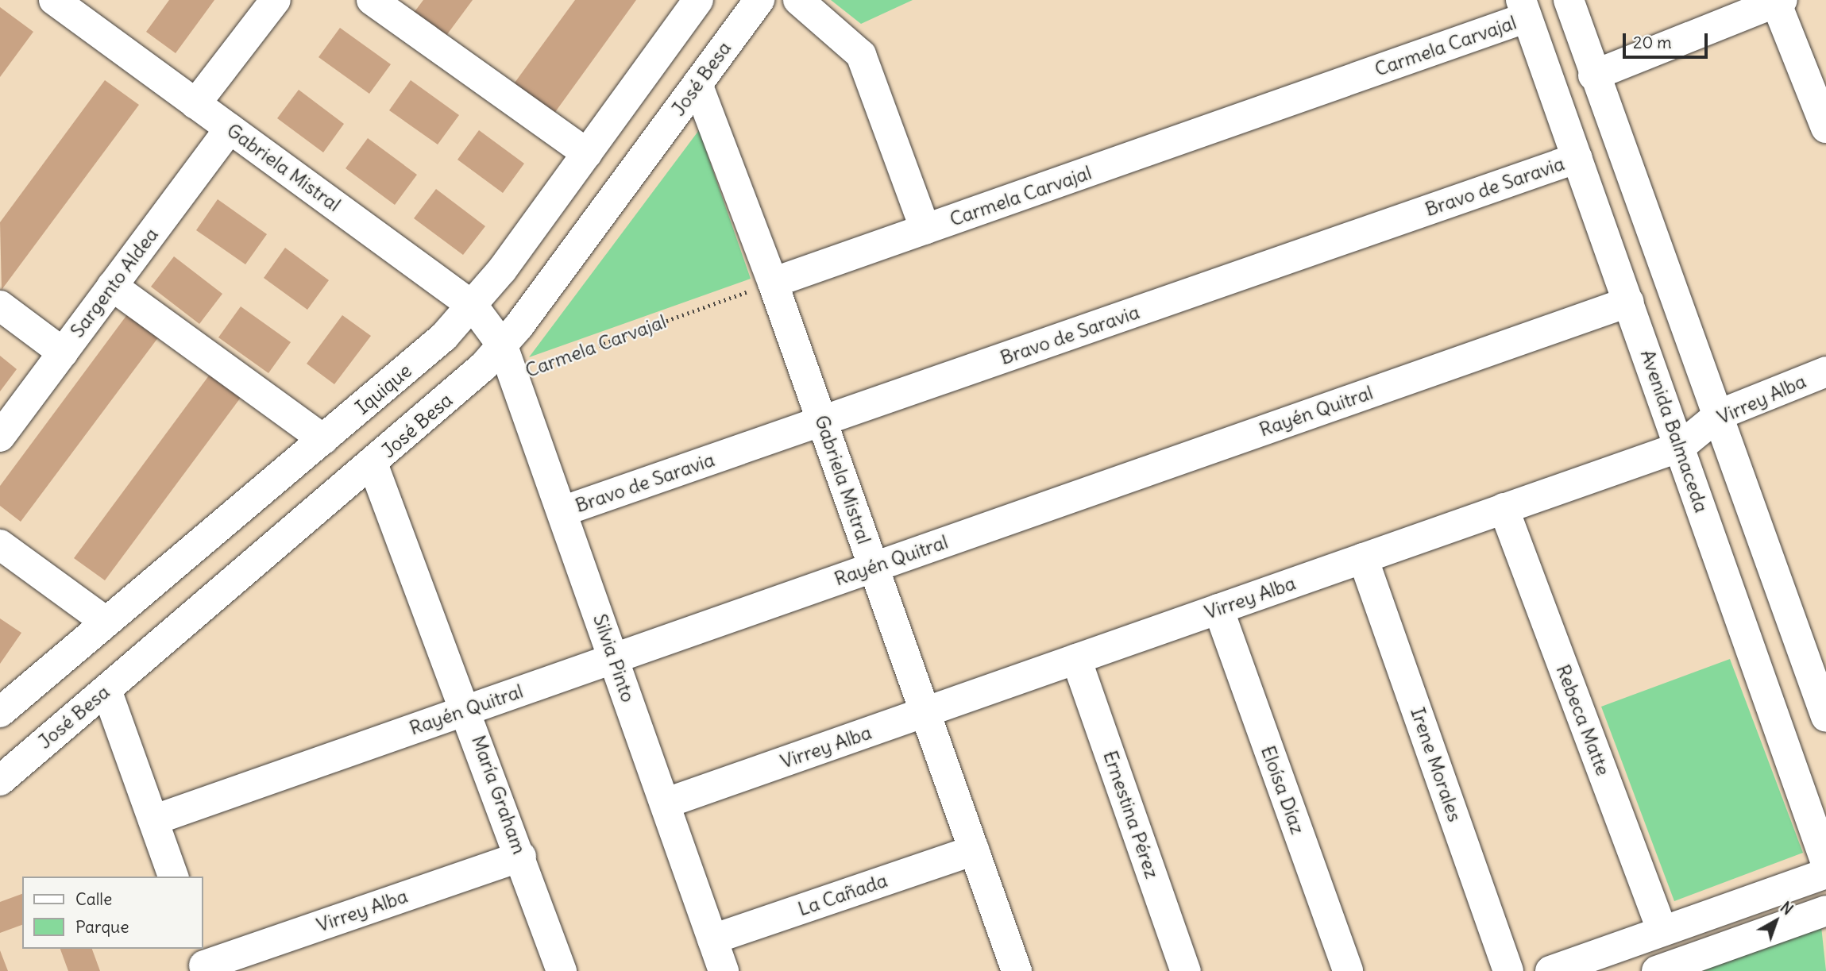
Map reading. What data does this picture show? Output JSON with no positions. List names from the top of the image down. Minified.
{"streets":{"street":["Carmela Carvajal","José Besa","Gabriela Mistral","Bravo de Saravia","Sargento Aldea","Iquique","Virrey Alba","Rayén Quitral","Avenida Balmaceda","Silvia Pinto","Rebeca Matte","Irene Morales","Eloísa Díaz","María Graham","Ernestina Pérez","La Cañada"]},"crossings":[["Carmela Carvajal","Gabriela Mistral"],["Carmela Carvajal","Avenida Balmaceda"],["Carmela Carvajal","Silvia Pinto"],["José Besa","Gabriela Mistral"],["José Besa","Silvia Pinto"],["José Besa","María Graham"],["Gabriela Mistral","Bravo de Saravia"],["Gabriela Mistral","Sargento Aldea"],["Gabriela Mistral","Iquique"],["Gabriela Mistral","Virrey Alba"],["Gabriela Mistral","Rayén Quitral"],["Gabriela Mistral","Silvia Pinto"],["Gabriela Mistral","La Cañada"],["Bravo de Saravia","Avenida Balmaceda"],["Bravo de Saravia","Silvia Pinto"],["Virrey Alba","Avenida Balmaceda"],["Virrey Alba","Silvia Pinto"],["Virrey Alba","Rebeca Matte"],["Virrey Alba","Irene Morales"],["Virrey Alba","Eloísa Díaz"],["Virrey Alba","María Graham"],["Virrey Alba","Ernestina Pérez"],["Rayén Quitral","Avenida Balmaceda"],["Rayén Quitral","Silvia Pinto"],["Rayén Quitral","María Graham"],["Silvia Pinto","La Cañada"]],"legend":["Calle","Parque"],"scale_bar":"20 m","north":"top right"}
